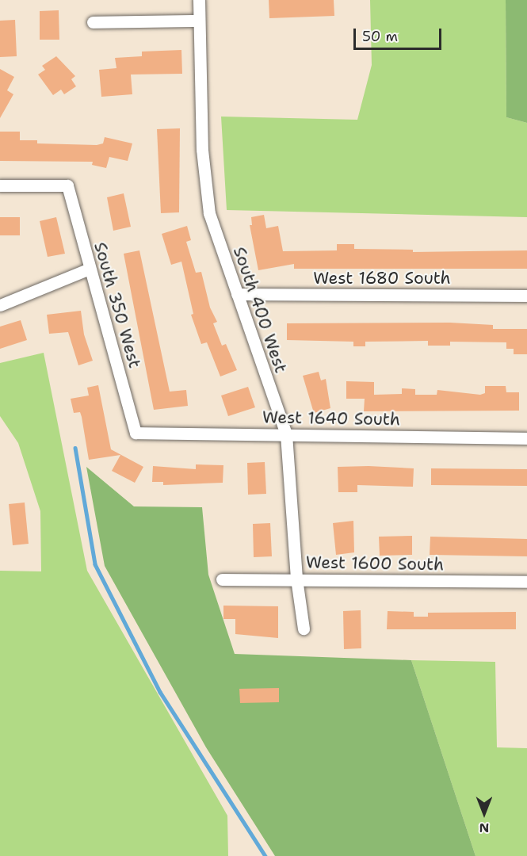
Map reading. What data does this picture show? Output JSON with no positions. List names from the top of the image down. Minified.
{"streets":{"street":["West 1680 South","South 350 West","South 400 West","West 1640 South","West 1600 South"]},"crossings":[["West 1680 South","South 400 West"],["South 350 West","West 1640 South"],["South 400 West","West 1640 South"],["South 400 West","West 1600 South"]],"scale_bar":"50 m","north":"bottom"}
